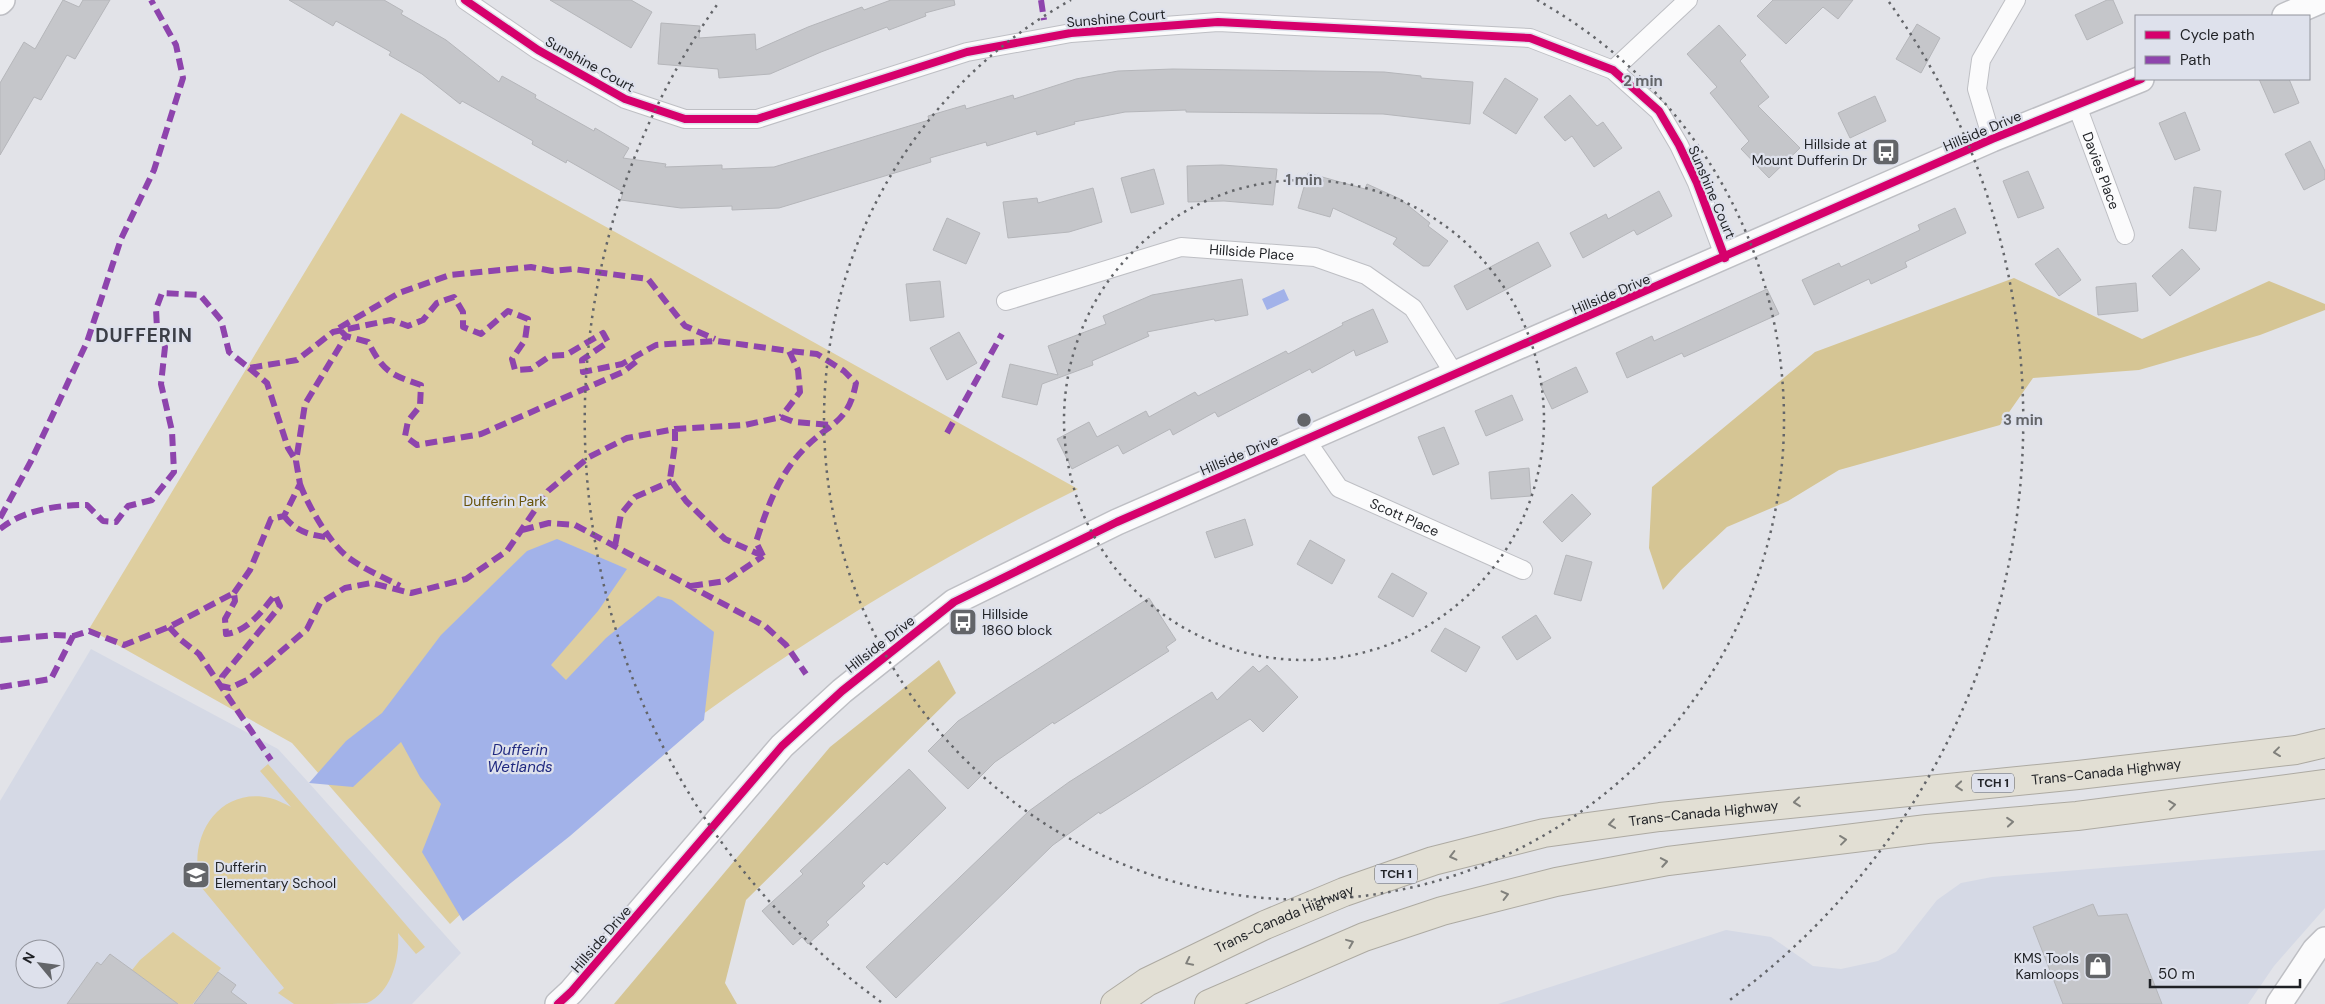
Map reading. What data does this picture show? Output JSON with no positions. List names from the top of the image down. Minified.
{"streets":{"highway":["Trans-Canada Highway","TCH 1"],"street":["Sunshine Court","Hillside Drive","Davies Place","Hillside Place","Scott Place"]},"crossings":[["Sunshine Court","Hillside Drive"],["Hillside Drive","Davies Place"],["Hillside Drive","Hillside Place"],["Hillside Drive","Scott Place"]],"districts":["DUFFERIN"],"water":["Dufferin Wetlands"],"parks":["Dufferin Park"],"places":{"bus stop":["Hillside at Mount Dufferin Dr","Hillside 1860 block"],"school or university":["Dufferin Elementary School"],"shop":["KMS Tools Kamloops"]},"legend":["Cycle path","Path"],"scale_bar":"50 m","north":"top left","rings":["2 min","1 min","3 min"]}
